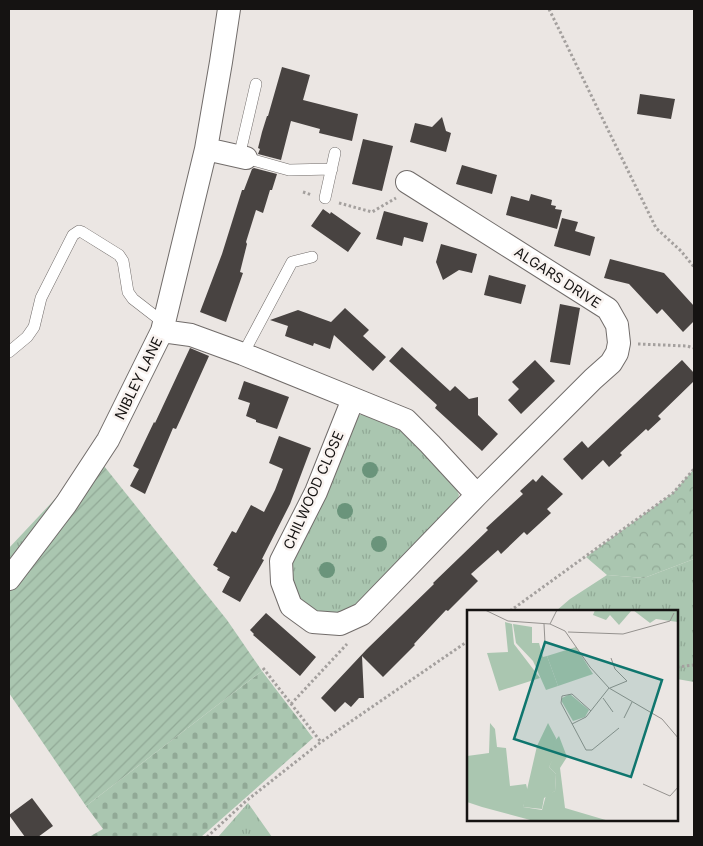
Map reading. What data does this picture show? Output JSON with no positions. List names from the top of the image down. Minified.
{"streets":{"street":["ALGARS DRIVE","NIBLEY LANE","CHILWOOD CLOSE"]},"crossings":[["ALGARS DRIVE","CHILWOOD CLOSE"]]}
